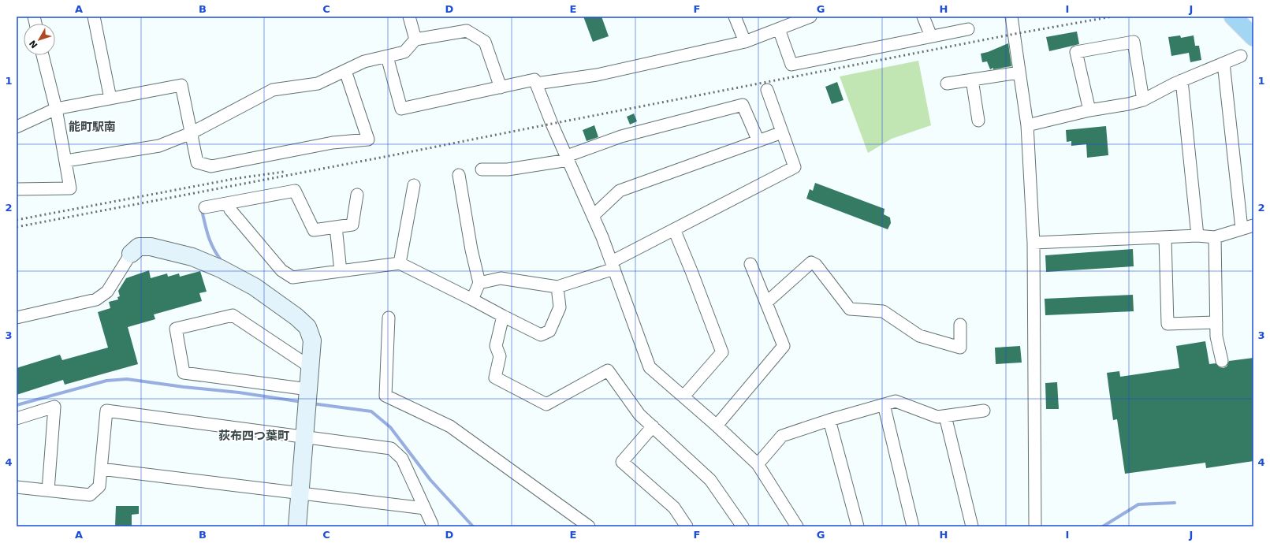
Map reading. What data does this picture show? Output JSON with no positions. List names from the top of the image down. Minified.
{"districts":["能町駅南","荻布四つ葉町"],"north":"bottom left","grid":{"columns":["A","B","C","D","E","F","G","H","I","J"],"rows":["1","2","3","4"]}}
